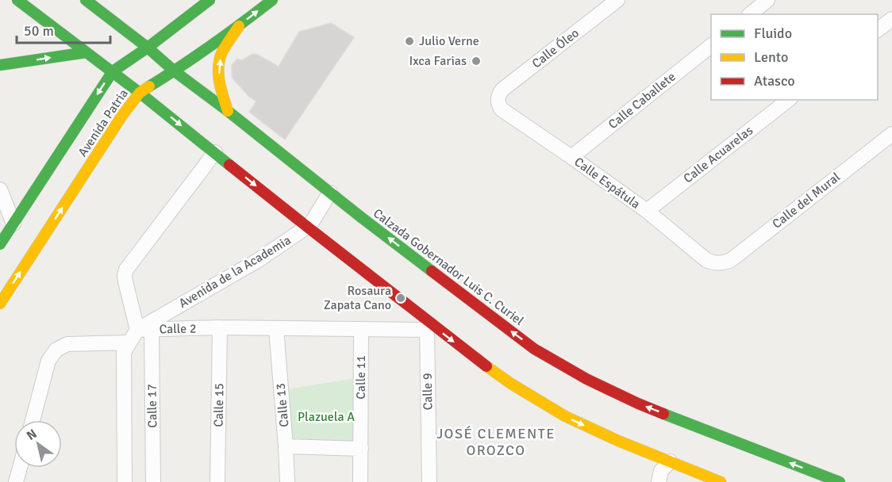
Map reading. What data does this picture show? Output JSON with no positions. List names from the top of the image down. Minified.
{"streets":{"main road":["Avenida Patria","Calzada Gobernador Luis C. Curiel"],"street":["Calle Óleo","Calle Caballete","Calle Acuarelas","Calle Espátula","Calle del Mural","Avenida de la Academia","Calle 2","Calle 11","Calle 9","Calle 15","Calle 13","Calle 17"]},"crossings":[["Calle Óleo","Calle Espátula"],["Calle Caballete","Calle Espátula"],["Avenida Patria","Calzada Gobernador Luis C. Curiel"],["Calle Acuarelas","Calle Espátula"],["Calle Espátula","Calle del Mural"],["Calzada Gobernador Luis C. Curiel","Avenida de la Academia"],["Avenida de la Academia","Calle 2"],["Avenida de la Academia","Calle 17"],["Calle 2","Calle 11"],["Calle 2","Calle 9"],["Calle 2","Calle 15"],["Calle 2","Calle 13"],["Calle 2","Calle 17"]],"districts":["JOSÉ CLEMENTE OROZCO"],"parks":["Plazuela A"],"places":["Julio Verne","Ixca Farias","Rosaura Zapata Cano"],"legend":["Fluido","Lento","Atasco"],"scale_bar":"50 m","north":"top left"}
